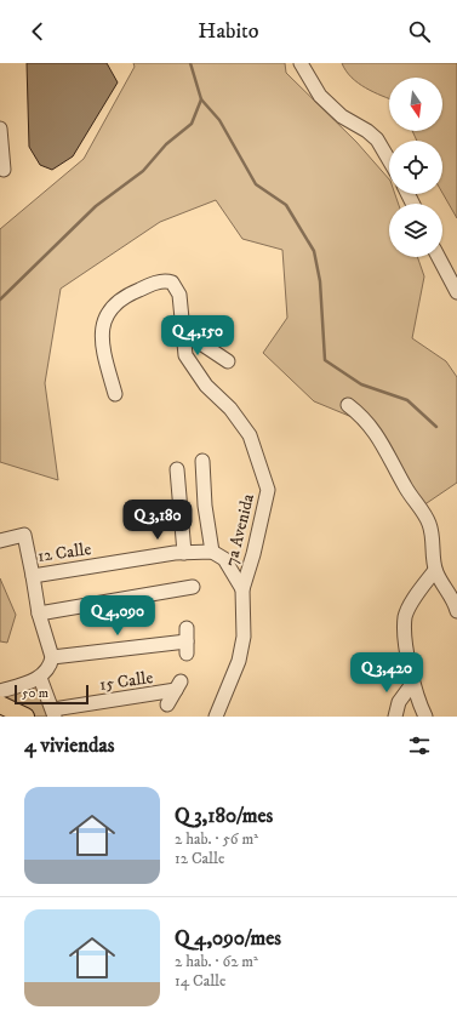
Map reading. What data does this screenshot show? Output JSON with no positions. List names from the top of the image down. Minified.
{"streets":{"street":["7a Avenida","12 Calle","15 Calle"]},"scale_bar":"50 m","north":"bottom","page":{"header":"Habito","price":["Q 4,150","Q 3,180","Q 4,090","Q 3,420"],"scale":"50 m","heading":"4 viviendas","list":[{"name":"Q 3,180/mes","note":"2 hab. · 56 m² · 12 Calle"},{"name":"Q 4,090/mes","note":"2 hab. · 62 m² · 14 Calle"}]}}
